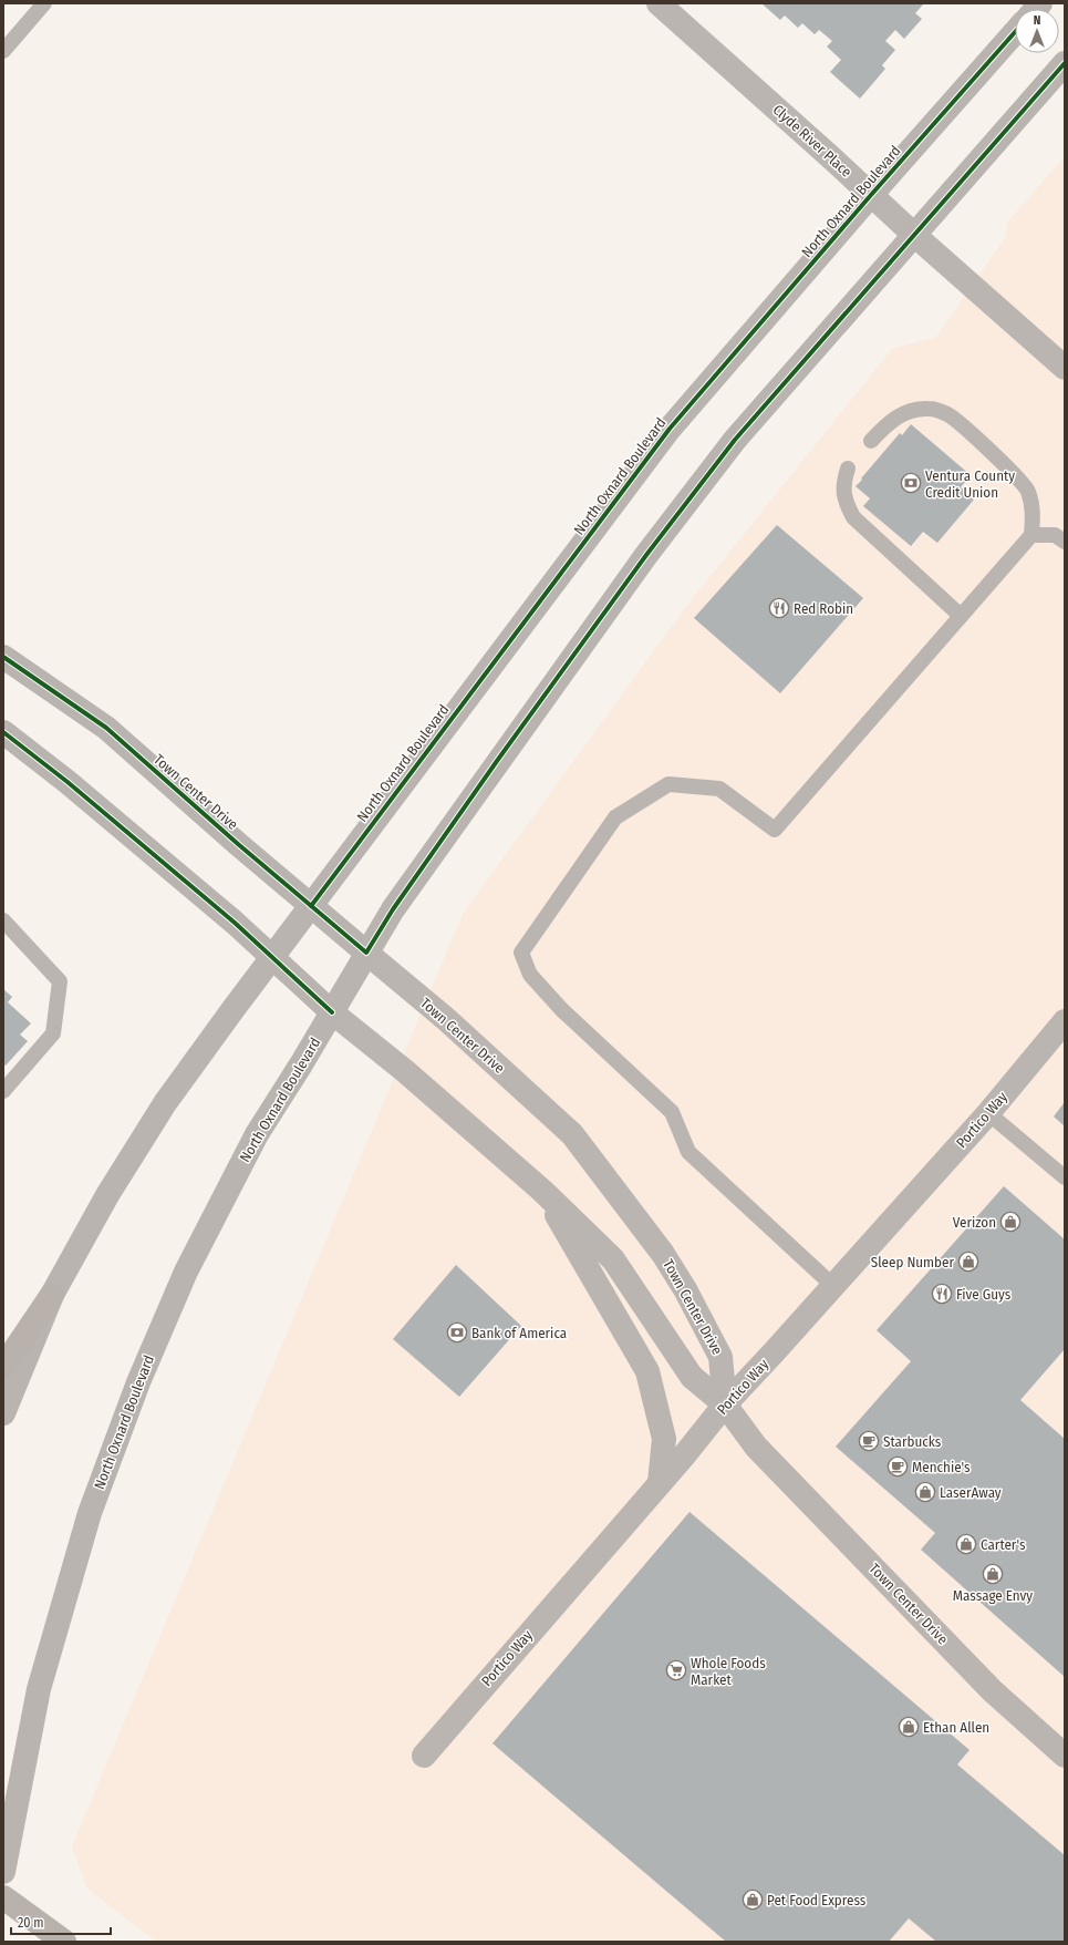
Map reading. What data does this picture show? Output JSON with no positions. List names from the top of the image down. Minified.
{"streets":{"main road":["North Oxnard Boulevard","Town Center Drive"],"street":["Clyde River Place","Portico Way"]},"crossings":[["Clyde River Place","North Oxnard Boulevard"],["North Oxnard Boulevard","Town Center Drive"],["Town Center Drive","Portico Way"]],"places":{"bank":["Ventura County Credit Union","Bank of America"],"restaurant":["Red Robin","Five Guys"],"shop":["Verizon","Sleep Number","LaserAway","Carter's","Massage Envy","Ethan Allen","Pet Food Express"],"cafe":["Starbucks","Menchie's"],"supermarket":["Whole Foods Market"]},"scale_bar":"20 m","north":"top"}
